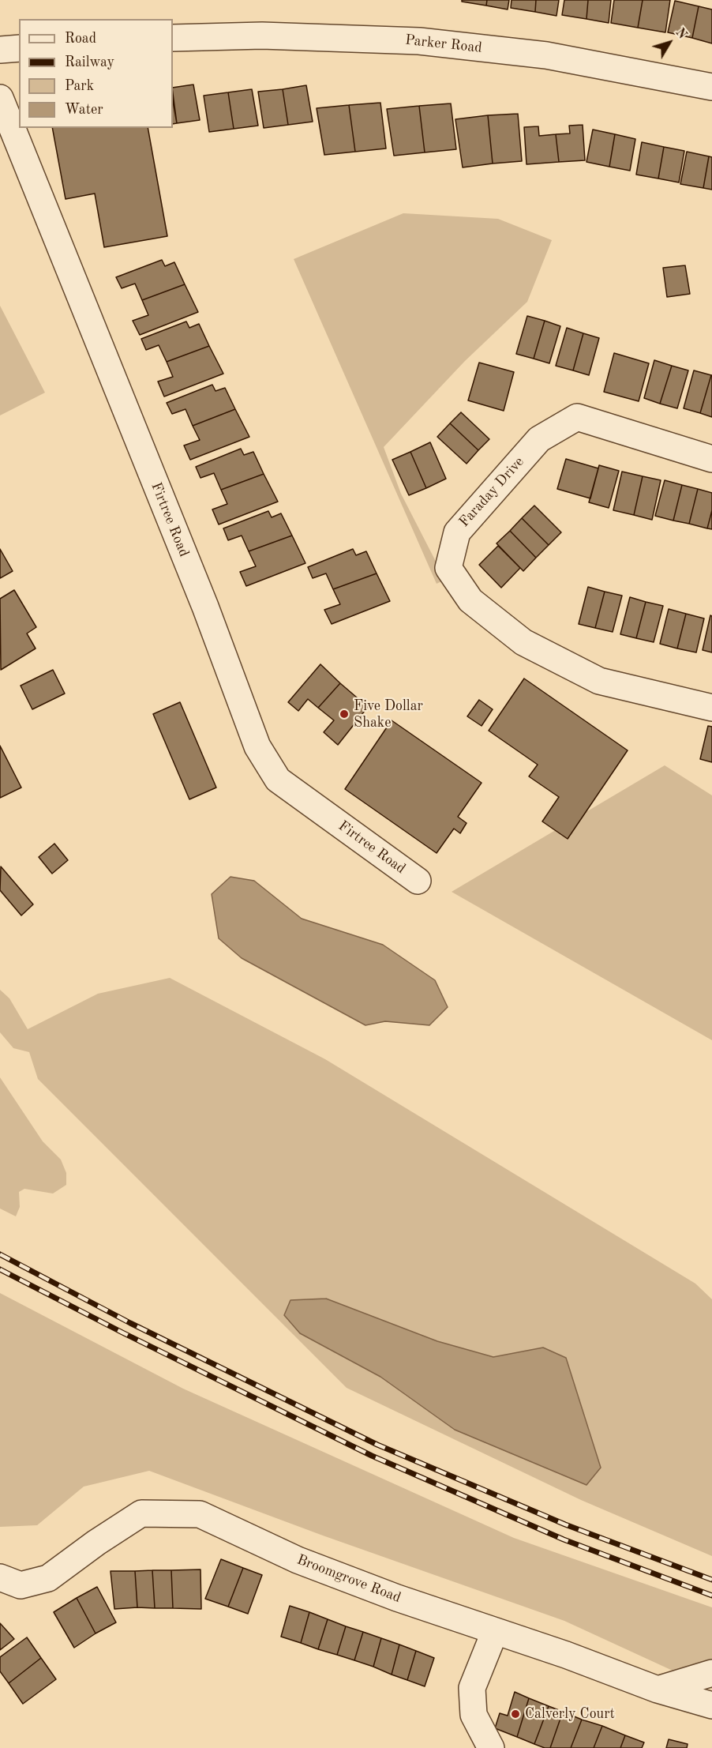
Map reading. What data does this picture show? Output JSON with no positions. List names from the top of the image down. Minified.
{"streets":{"street":["Parker Road","Faraday Drive","Firtree Road","Broomgrove Road"]},"places":["Five Dollar Shake","Calverly Court"],"legend":["Road","Railway","Park","Water"],"north":"top right"}
